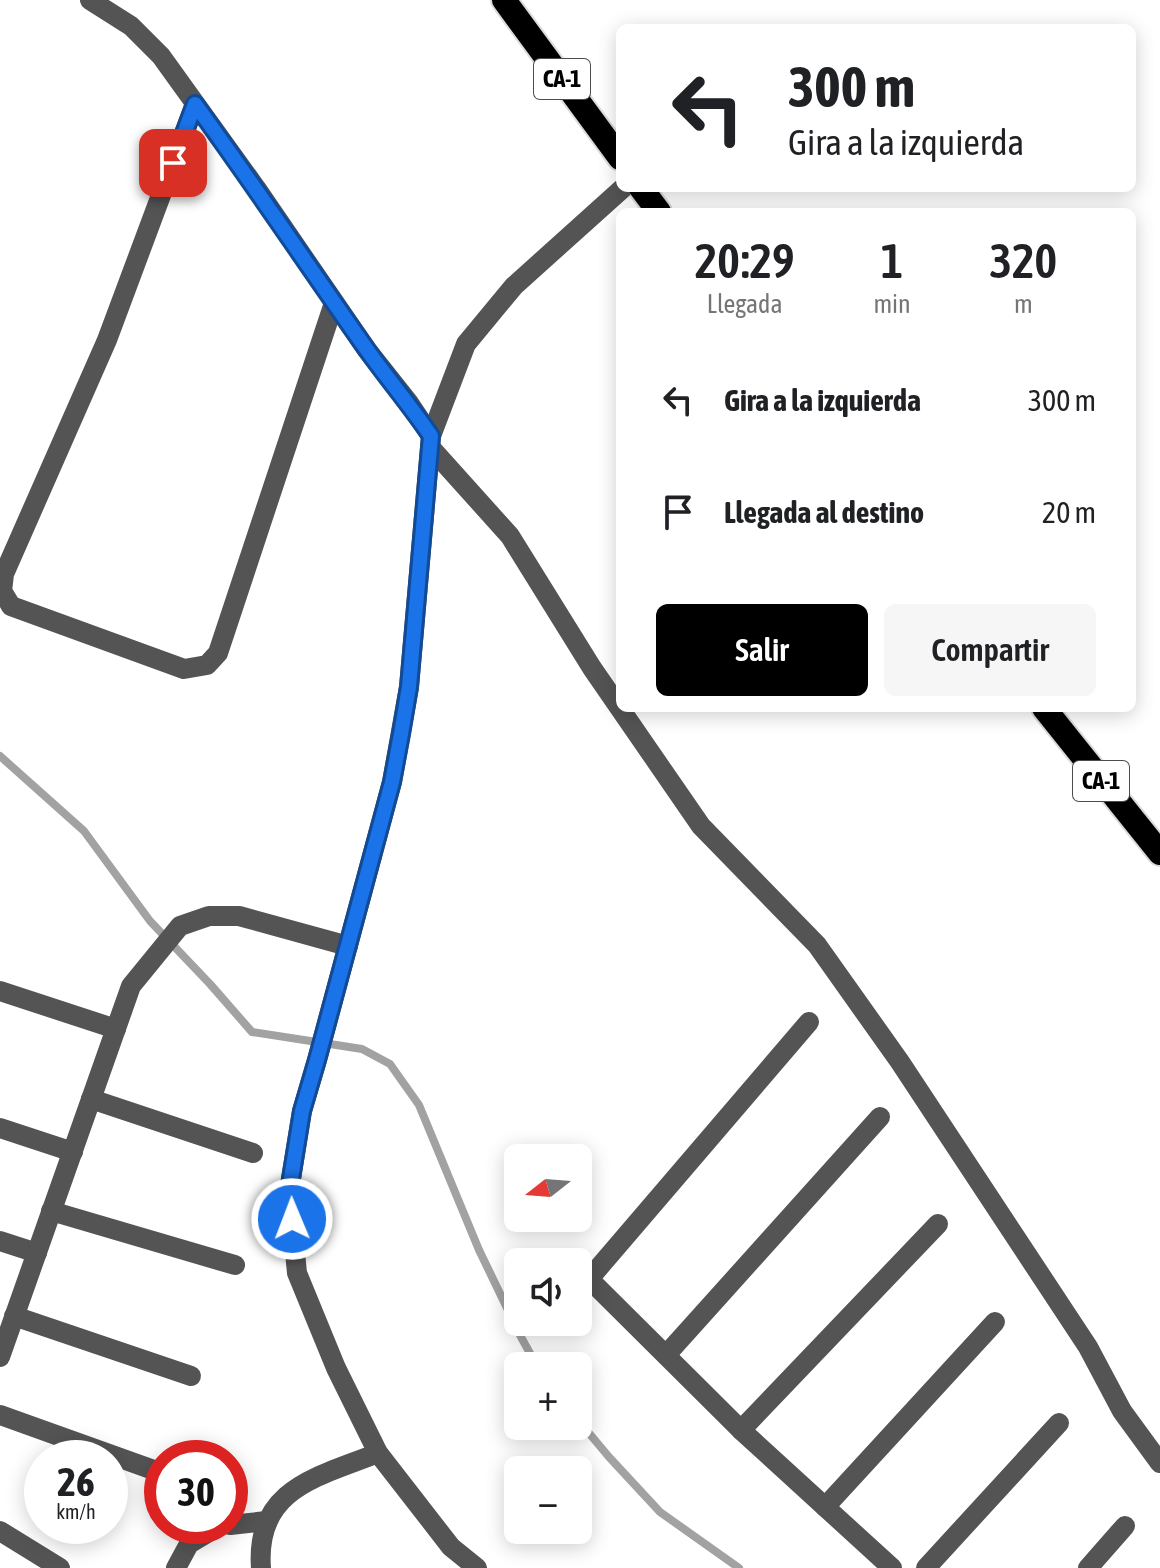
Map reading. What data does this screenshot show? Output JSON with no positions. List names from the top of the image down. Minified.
{"streets":{"highway":["CA-1"]},"north":"left","page":{"turn":["300 m","Gira a la izquierda"],"eta":["20:29","Llegada","1","min","320","m"],"list":[{"name":"Gira a la izquierda","value":"300 m"},{"name":"Llegada al destino","value":"20 m"}],"buttons":["Salir","Compartir"],"map_buttons":["+","−"],"speed":"26 km/h","limit":"30"}}
